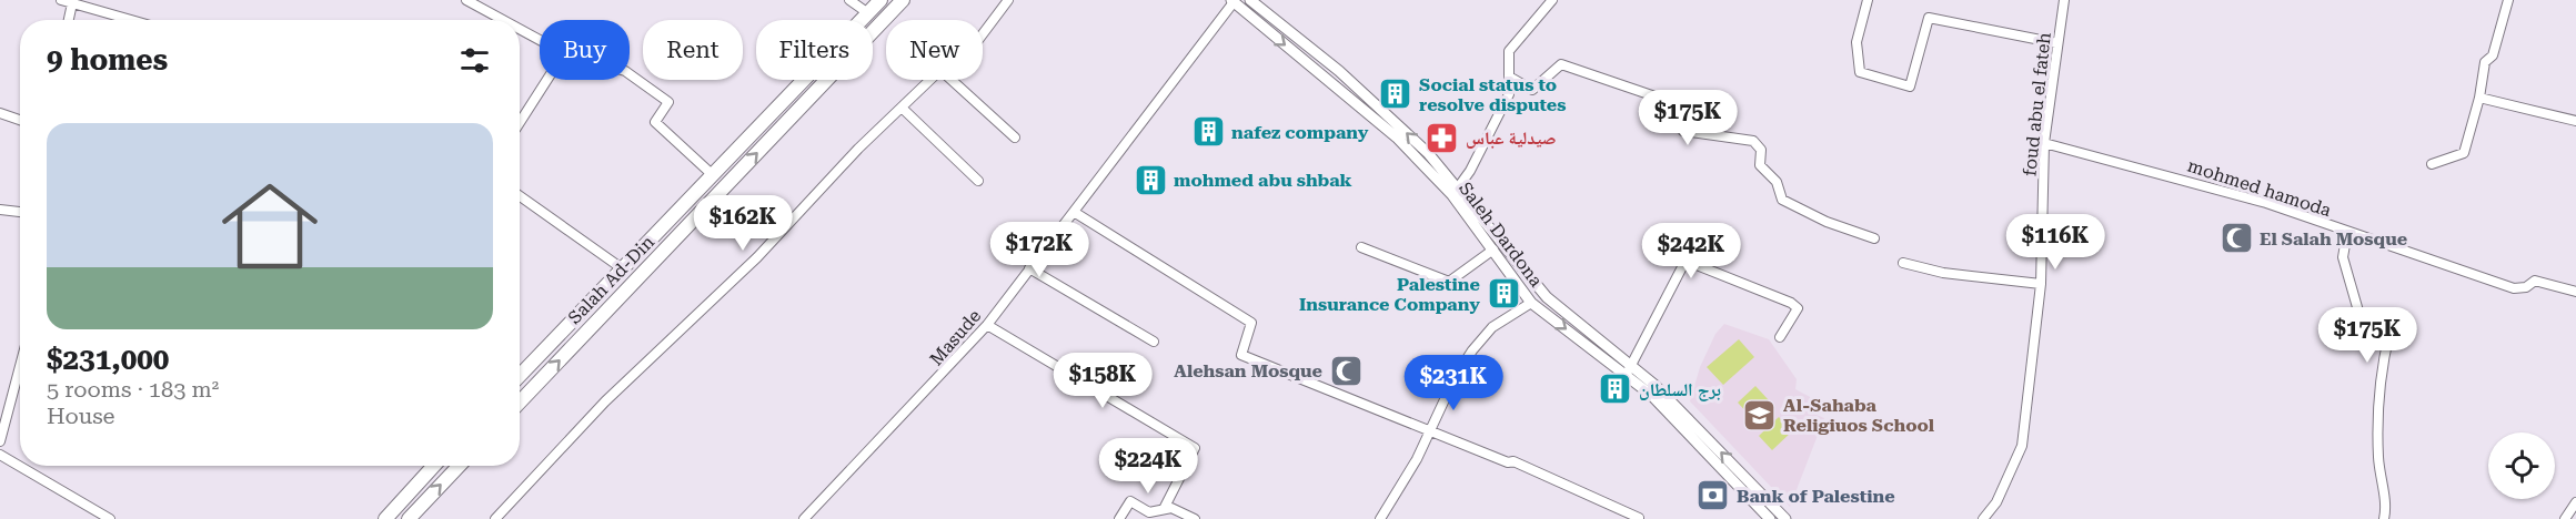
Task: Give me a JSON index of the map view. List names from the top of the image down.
{
  "streets": {
    "highway": ["Salah Ad-Din"],
    "street": [
      "foud abu el fateh",
      "mohmed hamoda",
      "Saleh Dardona",
      "Masude"
    ]
  },
  "crossings": [
    ["foud abu el fateh", "mohmed hamoda"],
    ["Saleh Dardona", "Masude"]
  ],
  "places": {
    "building": [
      "Social status to resolve disputes",
      "nafez company",
      "mohmed abu shbak",
      "Palestine Insurance Company",
      "برج السلطان"
    ],
    "pharmacy": ["صيدلية عباس"],
    "mosque": ["El Salah Mosque", "Alehsan Mosque"],
    "school or university": ["Al-Sahaba Religiuos School"],
    "bank": ["Bank of Palestine"]
  },
  "page": {
    "chip": [
      "Buy",
      "Rent",
      "Filters",
      "New"
    ],
    "heading": "9 homes",
    "price": [
      "$175K",
      "$162K",
      "$116K",
      "$172K",
      "$242K",
      "$175K",
      "$158K",
      "$231K",
      "$224K"
    ],
    "list": [
      {
        "name": "$231,000",
        "note": "5 rooms · 183 m² · House"
      }
    ]
  }
}
